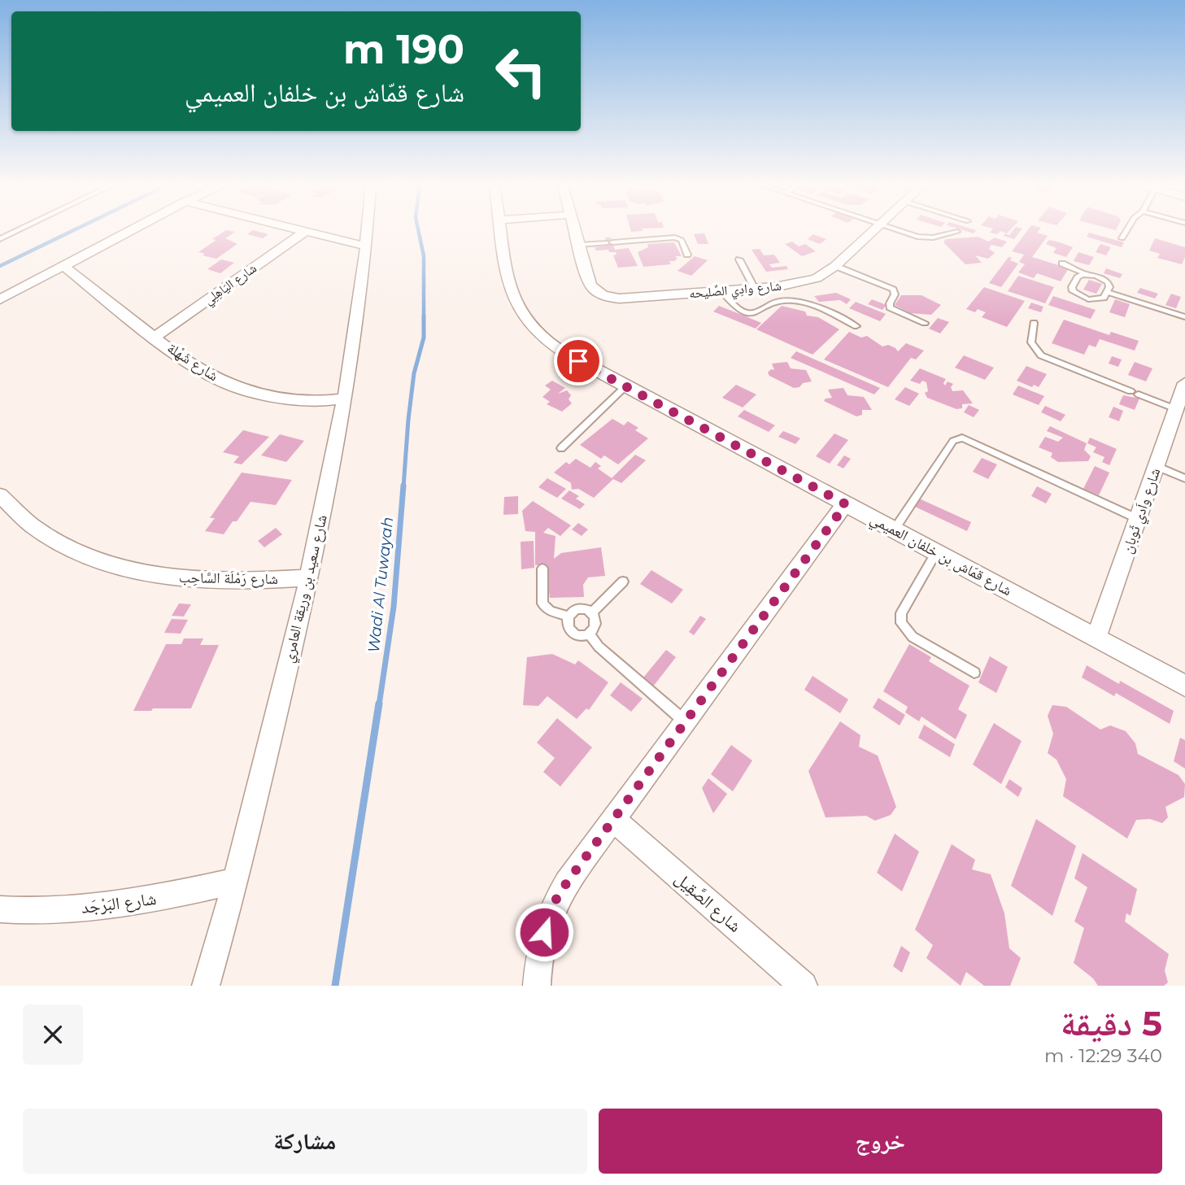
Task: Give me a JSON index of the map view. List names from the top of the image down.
{
  "streets": {
    "street": [
      "شارع اليَاهِلِي",
      "شارع وادِي الصِّليحه",
      "شارع شَهْلة",
      "شارع واَدي ثَوبان",
      "شارع قمّاش بن خلفان العميمي",
      "شارع رَمْلَة السَّاحِب",
      "شارع سعيد بن وريقة العامري",
      "شارع الصَّقِيل",
      "شارع البَرْجَد"
    ]
  },
  "crossings": [
    ["شارع اليَاهِلِي", "شارع شَهْلة"],
    ["شارع شَهْلة", "شارع سعيد بن وريقة العامري"],
    ["شارع واَدي ثَوبان", "شارع قمّاش بن خلفان العميمي"],
    ["شارع رَمْلَة السَّاحِب", "شارع سعيد بن وريقة العامري"],
    ["شارع سعيد بن وريقة العامري", "شارع البَرْجَد"]
  ],
  "water": ["Wadi Al Tuwayah"],
  "page": {
    "turn": ["190 m", "شارع قمّاش بن خلفان العميمي"],
    "heading": ["5 دقيقة", "340 m · 12:29"],
    "buttons": ["خروج", "مشاركة"]
  }
}
